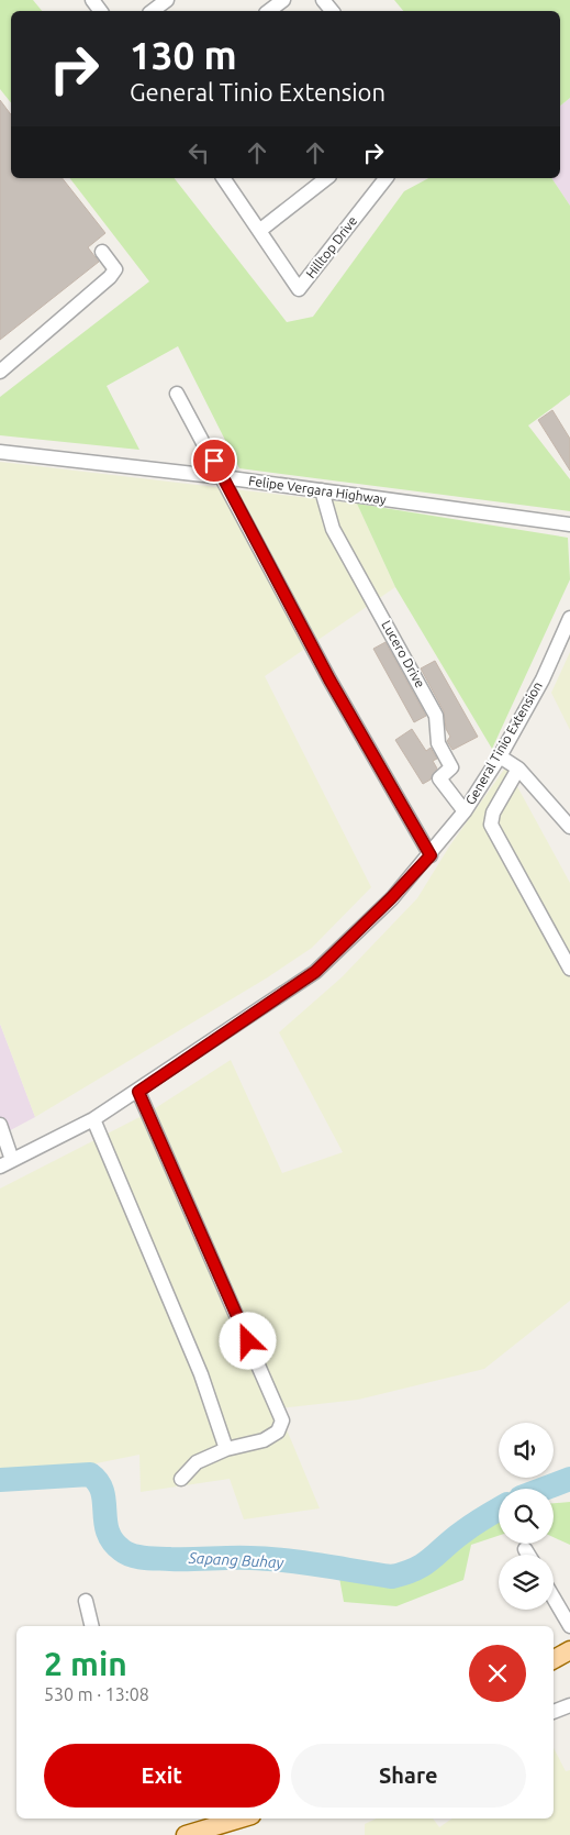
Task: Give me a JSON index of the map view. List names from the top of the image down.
{
  "streets": {
    "street": [
      "Hilltop Drive",
      "Felipe Vergara Highway",
      "Lucero Drive",
      "General Tinio Extension"
    ]
  },
  "crossings": [
    ["Felipe Vergara Highway", "Lucero Drive"],
    ["Lucero Drive", "General Tinio Extension"]
  ],
  "water": ["Sapang Buhay"],
  "page": {
    "turn": ["130 m", "General Tinio Extension"],
    "heading": ["2 min", "530 m · 13:08"],
    "buttons": ["Exit", "Share"]
  }
}
